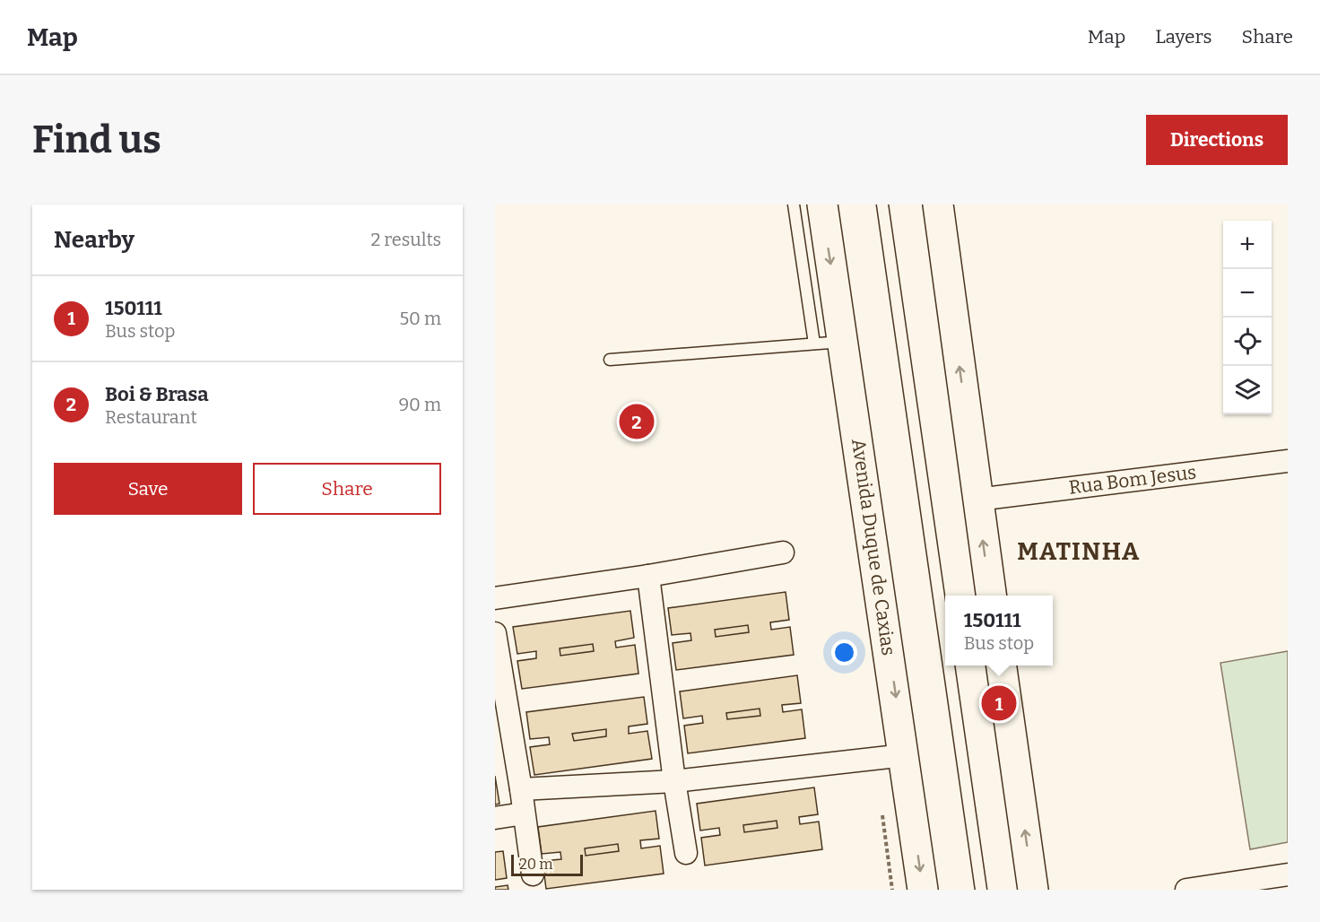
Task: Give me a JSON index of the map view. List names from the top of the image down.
{
  "streets": {
    "highway": ["Avenida Duque de Caxias"],
    "street": ["Rua Bom Jesus"]
  },
  "districts": ["MATINHA"],
  "scale_bar": "20 m",
  "page": {
    "header": "Map",
    "nav": ["Map", "Layers", "Share"],
    "buttons": [
      "Directions",
      ["Save", "Share"]
    ],
    "title": "Find us",
    "heading": ["Nearby", "2 results"],
    "map_buttons": ["+", "−"],
    "list": [
      {
        "mark": "1",
        "name": "150111",
        "note": "Bus stop",
        "value": "50 m"
      },
      {
        "mark": "2",
        "name": "Boi & Brasa",
        "note": "Restaurant",
        "value": "90 m"
      }
    ],
    "pins": ["2", "1"],
    "popup": ["150111", "Bus stop"],
    "scale": "20 m"
  }
}
